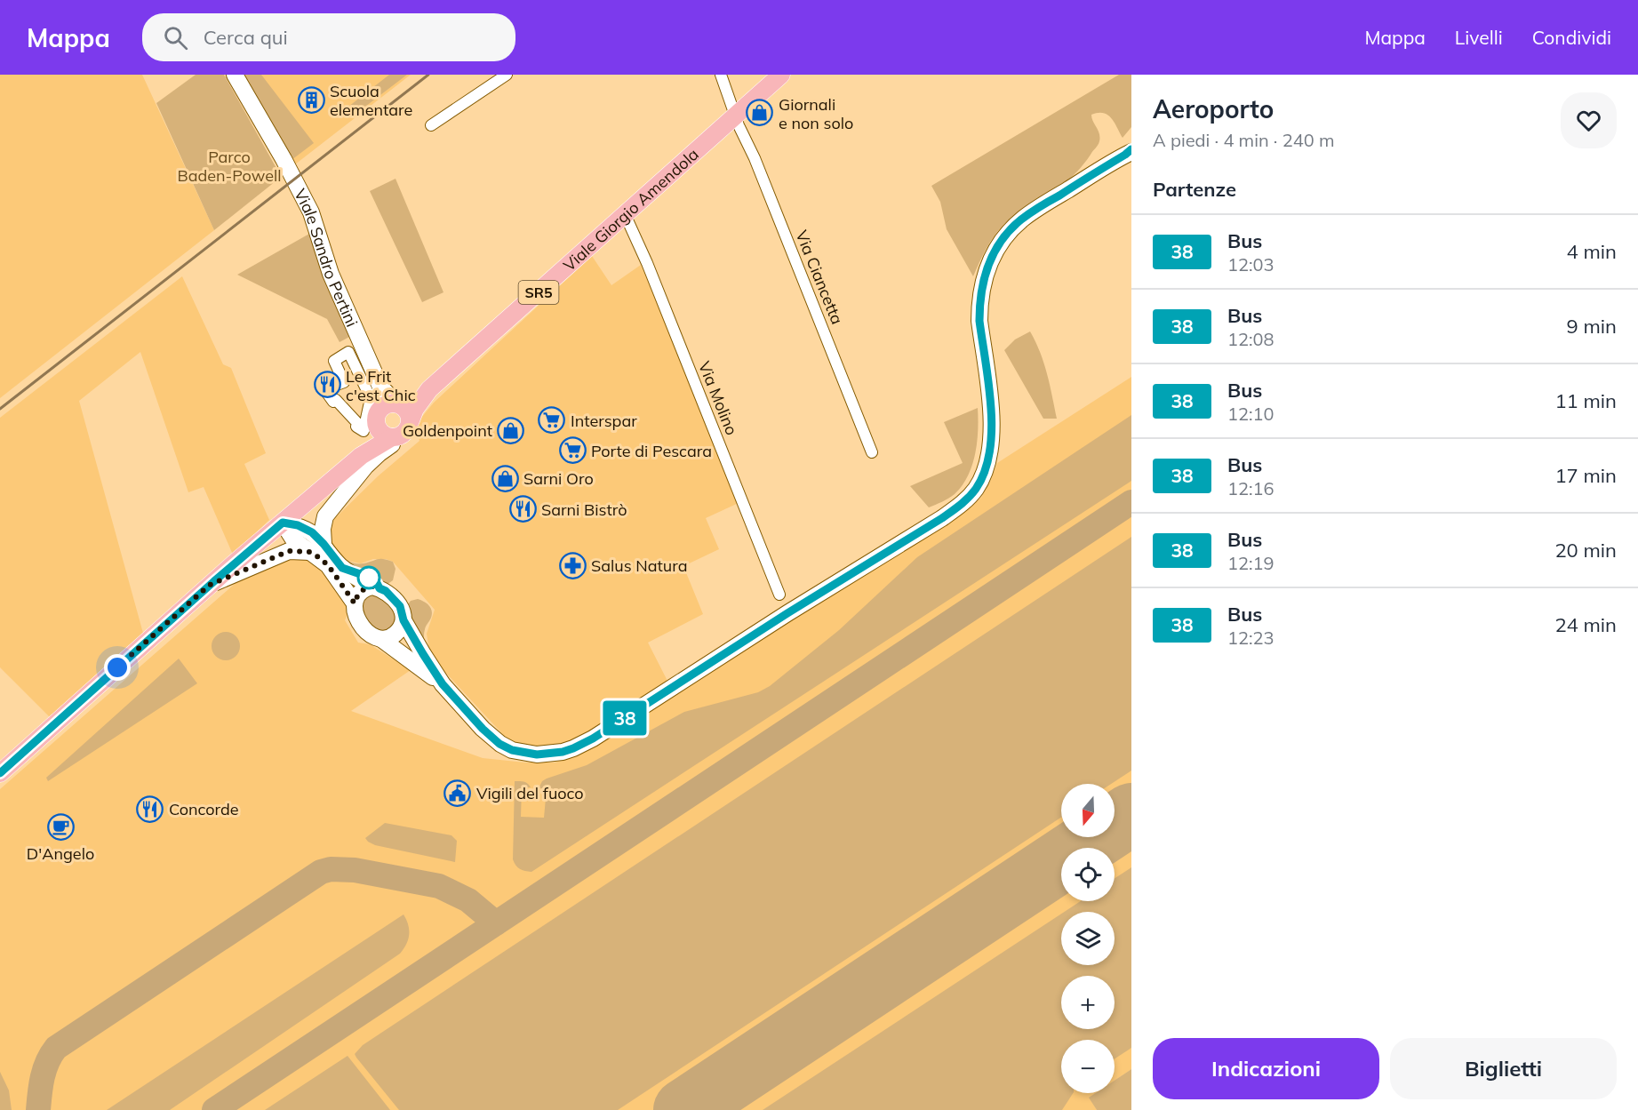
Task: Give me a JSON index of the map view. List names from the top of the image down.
{
  "streets": {
    "main road": ["Viale Giorgio Amendola", "SR5"],
    "street": ["Viale Sandro Pertini", "Via Ciancetta", "Via Molino"]
  },
  "crossings": [
    ["Viale Giorgio Amendola", "Viale Sandro Pertini"],
    ["Viale Giorgio Amendola", "Via Ciancetta"],
    ["Viale Giorgio Amendola", "SR5"],
    ["Viale Giorgio Amendola", "Via Molino"],
    ["Viale Sandro Pertini", "SR5"],
    ["Via Ciancetta", "SR5"]
  ],
  "parks": ["Parco Baden-Powell"],
  "places": {
    "building": ["Scuola elementare"],
    "shop": ["Giornali e non solo", "Goldenpoint", "Sarni Oro"],
    "restaurant": ["Le Frit c'est Chic", "Sarni Bistrò", "Concorde"],
    "supermarket": ["Interspar", "Porte di Pescara"],
    "pharmacy": ["Salus Natura"],
    "public building": ["Vigili del fuoco"],
    "cafe": ["D'Angelo"]
  },
  "lines": ["bus line 38"],
  "north": "bottom",
  "page": {
    "header": "Mappa",
    "search": "Cerca qui",
    "nav": ["Mappa", "Livelli", "Condividi"],
    "on_map": "38",
    "heading": [
      ["Aeroporto", "A piedi · 4 min · 240 m"],
      "Partenze"
    ],
    "list": [
      {
        "mark": "38",
        "name": "Bus",
        "note": "12:03",
        "value": "4 min"
      },
      {
        "mark": "38",
        "name": "Bus",
        "note": "12:08",
        "value": "9 min"
      },
      {
        "mark": "38",
        "name": "Bus",
        "note": "12:10",
        "value": "11 min"
      },
      {
        "mark": "38",
        "name": "Bus",
        "note": "12:16",
        "value": "17 min"
      },
      {
        "mark": "38",
        "name": "Bus",
        "note": "12:19",
        "value": "20 min"
      },
      {
        "mark": "38",
        "name": "Bus",
        "note": "12:23",
        "value": "24 min"
      }
    ],
    "map_buttons": ["+", "−"],
    "buttons": ["Indicazioni", "Biglietti"]
  }
}
